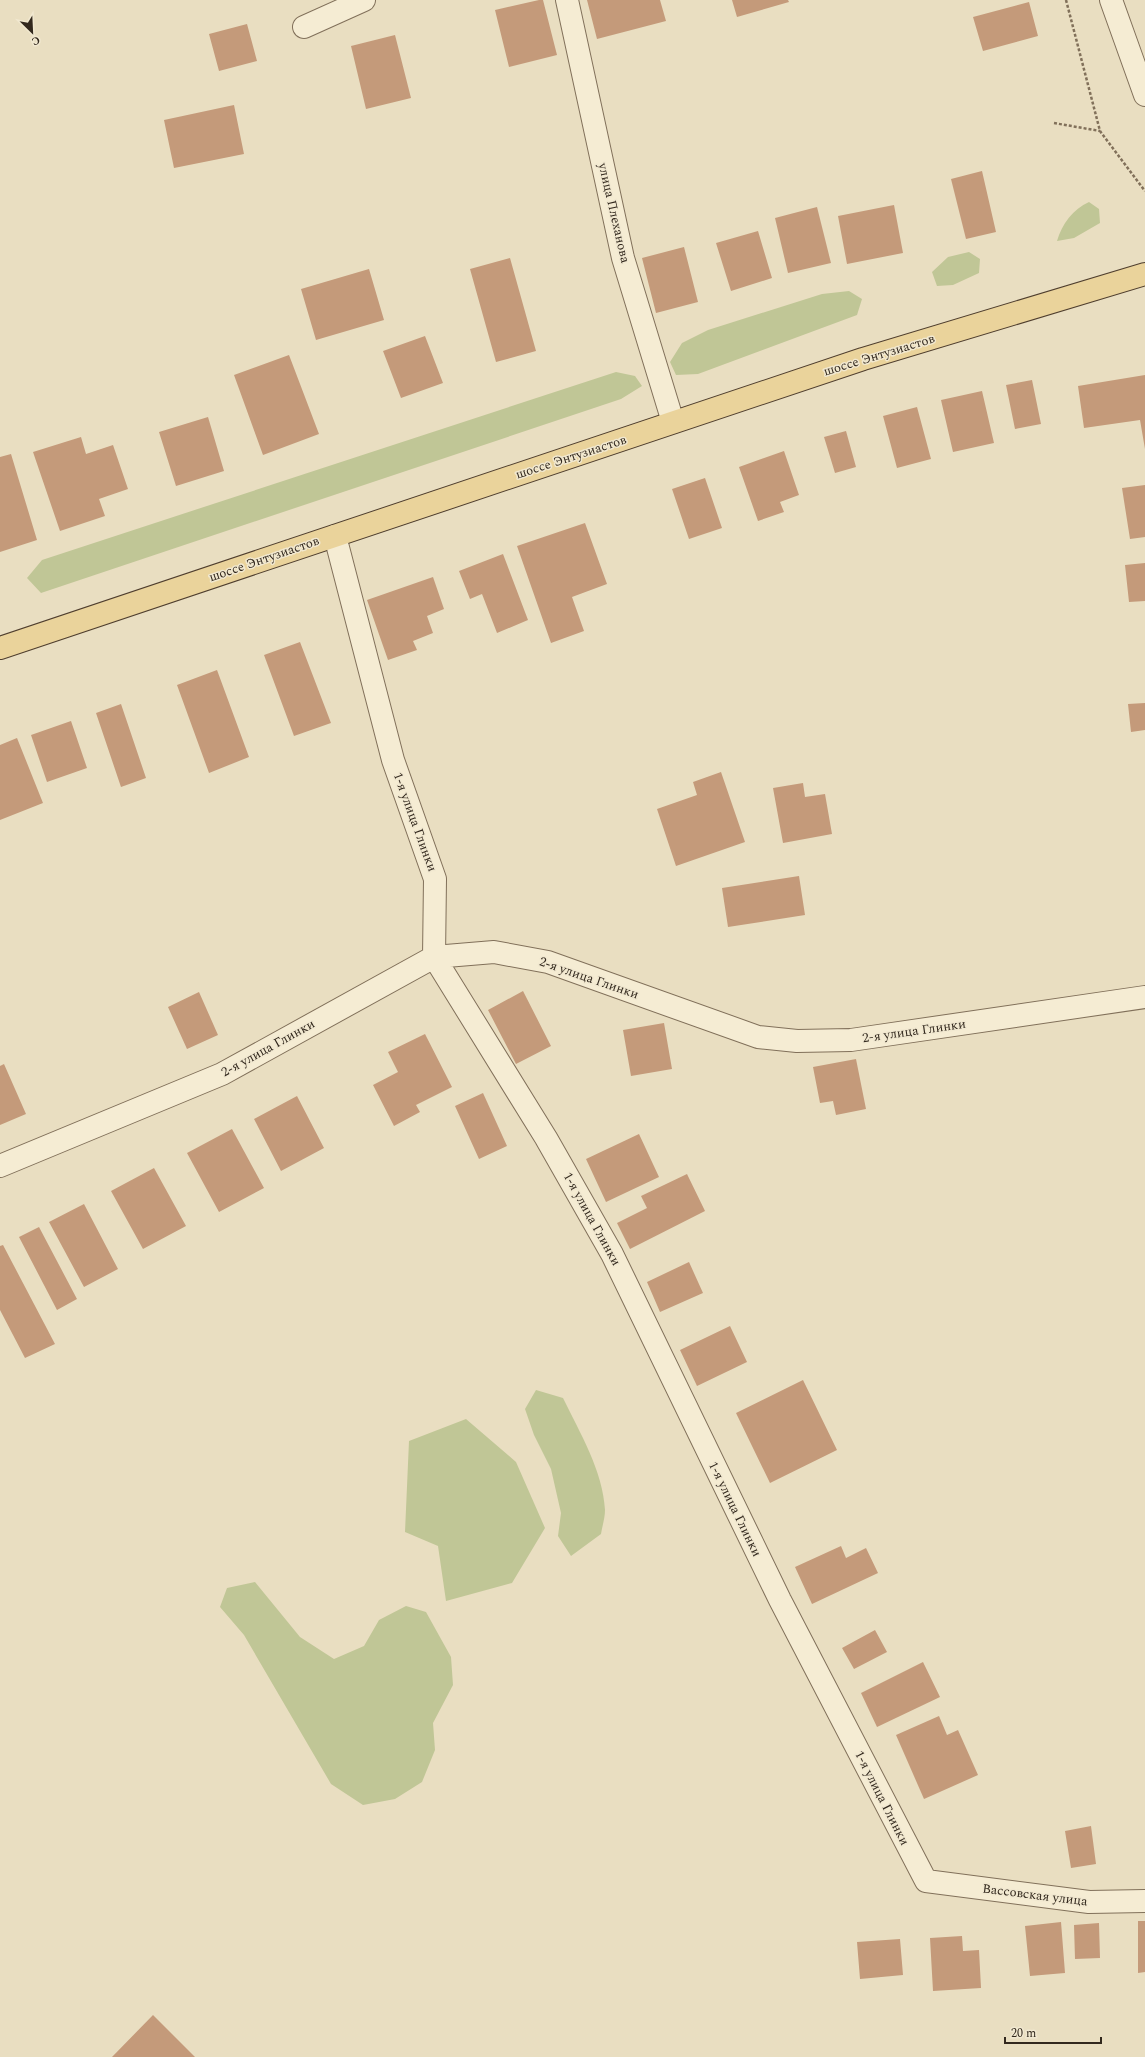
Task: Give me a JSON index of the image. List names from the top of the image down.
{
  "streets": {
    "main road": ["шоссе Энтузиастов"],
    "street": [
      "улица Плеханова",
      "1-я улица Глинки",
      "2-я улица Глинки",
      "Вассовская улица"
    ]
  },
  "crossings": [
    ["улица Плеханова", "шоссе Энтузиастов"],
    ["шоссе Энтузиастов", "1-я улица Глинки"],
    ["1-я улица Глинки", "2-я улица Глинки"],
    ["1-я улица Глинки", "Вассовская улица"]
  ],
  "scale_bar": "20 m",
  "north": "bottom right"
}
